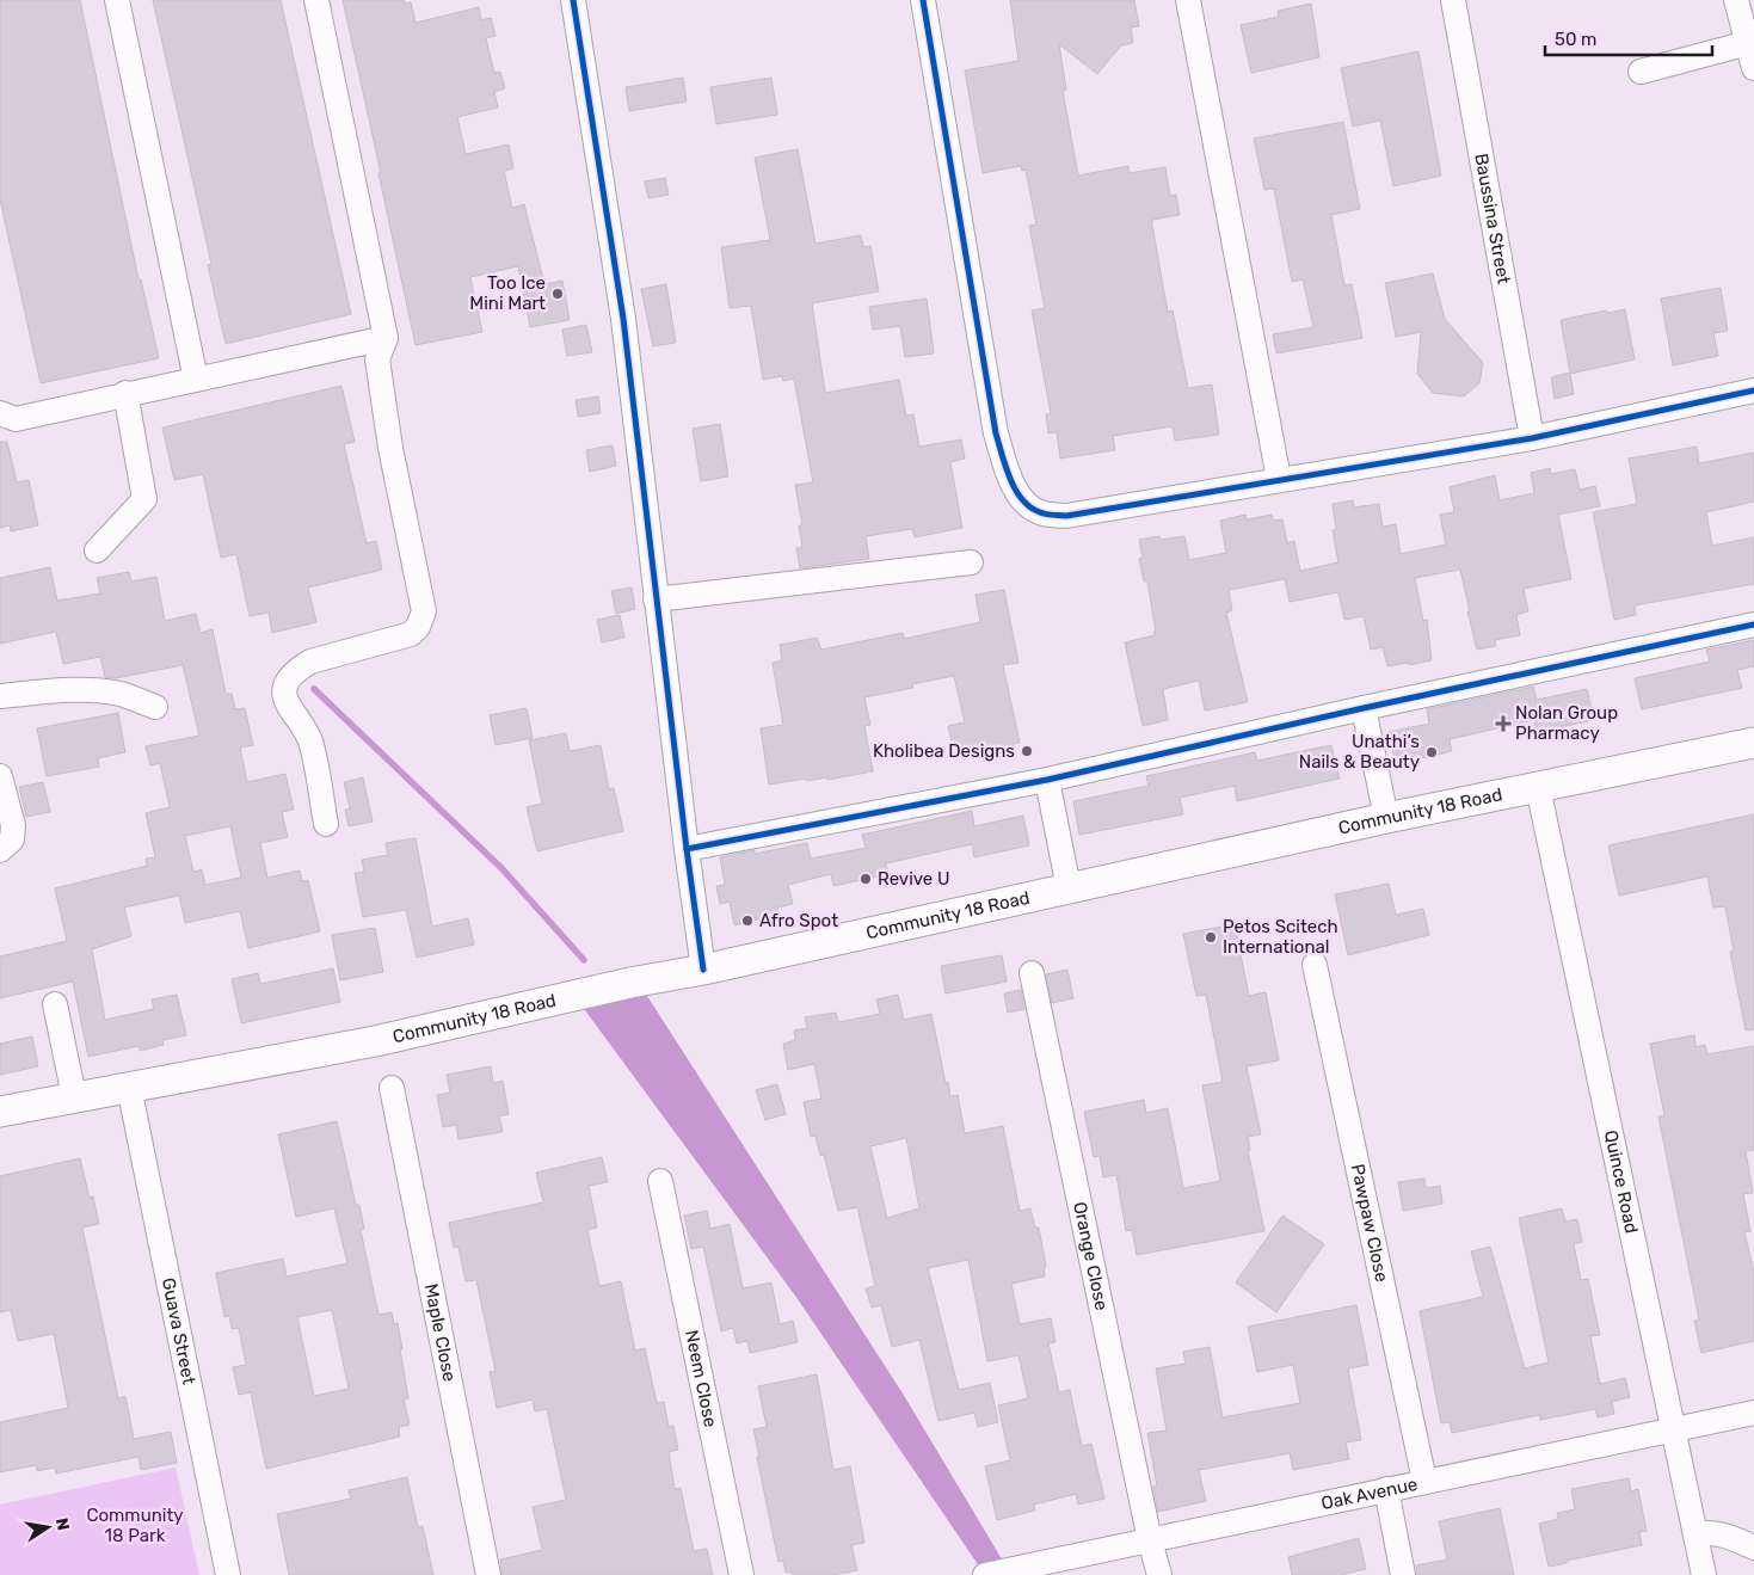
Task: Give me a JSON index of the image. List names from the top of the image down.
{
  "streets": {
    "main road": ["Community 18 Road"],
    "street": [
      "Baussina Street",
      "Quince Road",
      "Pawpaw Close",
      "Orange Close",
      "Guava Street",
      "Maple Close",
      "Neem Close",
      "Oak Avenue"
    ]
  },
  "crossings": [
    ["Community 18 Road", "Quince Road"],
    ["Community 18 Road", "Guava Street"],
    ["Quince Road", "Oak Avenue"],
    ["Pawpaw Close", "Oak Avenue"],
    ["Orange Close", "Oak Avenue"]
  ],
  "parks": ["Community 18 Park"],
  "places": {
    "other": [
      "Too Ice Mini Mart",
      "Kholibea Designs",
      "Unathi’s Nails & Beauty",
      "Revive U",
      "Afro Spot",
      "Petos Scitech International"
    ],
    "health": ["Nolan Group Pharmacy"]
  },
  "scale_bar": "50 m",
  "north": "right"
}
